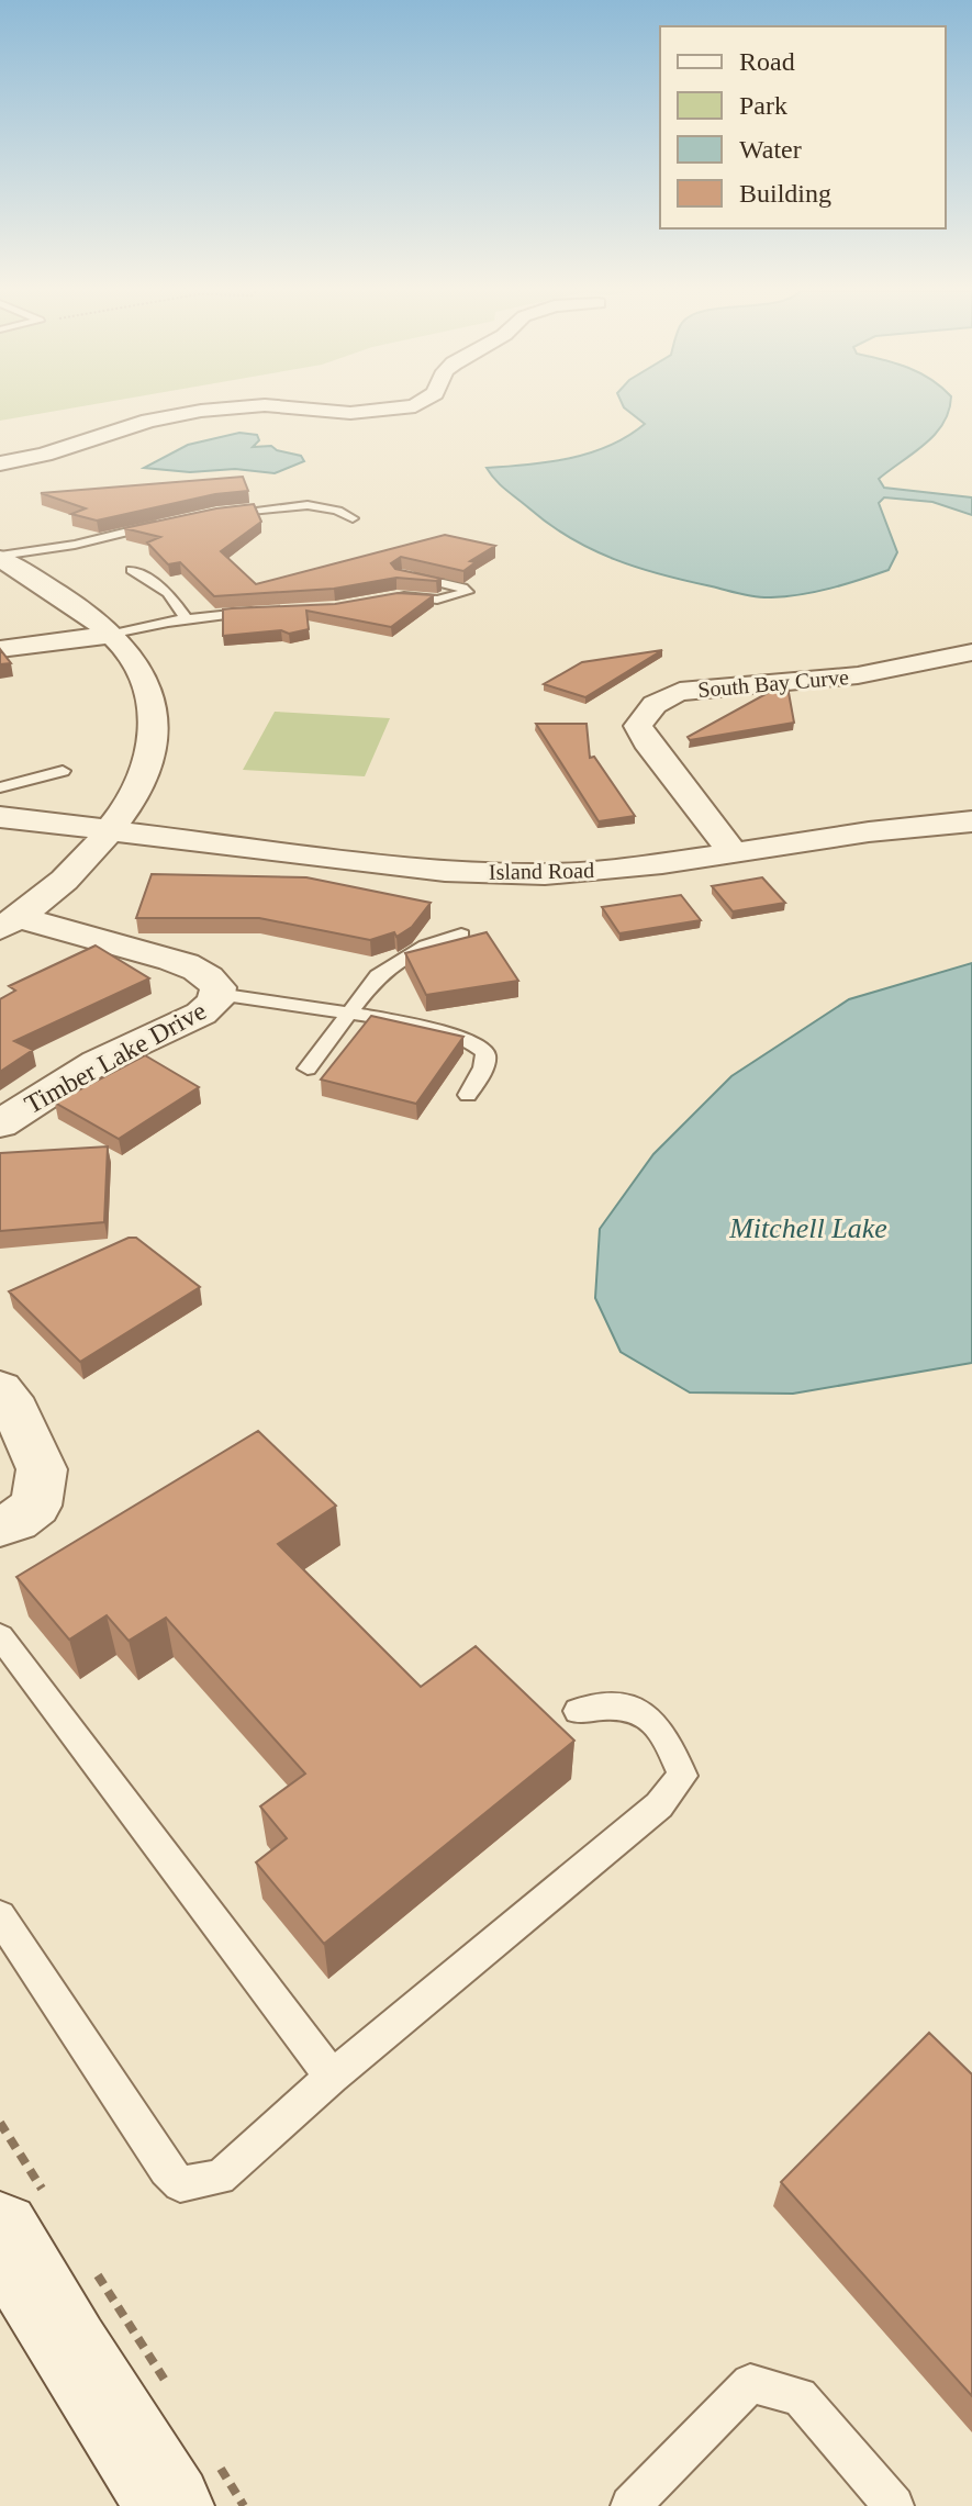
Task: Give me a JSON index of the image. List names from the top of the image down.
{
  "streets": {
    "street": ["South Bay Curve", "Island Road", "Timber Lake Drive"]
  },
  "crossings": [
    ["South Bay Curve", "Island Road"],
    ["Island Road", "Timber Lake Drive"]
  ],
  "water": ["Mitchell Lake"],
  "legend": [
    "Road",
    "Park",
    "Water",
    "Building"
  ]
}
